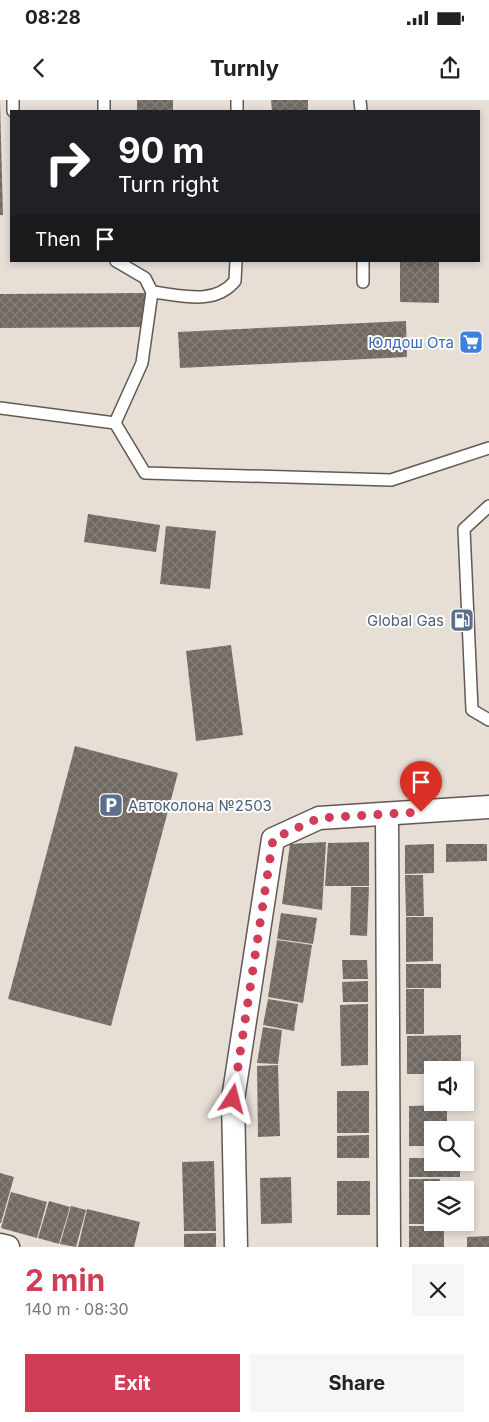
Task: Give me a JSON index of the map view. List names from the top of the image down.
{
  "places": {
    "supermarket": ["Юлдош Ота"],
    "fuel station": ["Global Gas"],
    "parking": ["Автоколона №2503"]
  },
  "page": {
    "status": "08:28",
    "header": "Turnly",
    "turn": ["90 m", "Turn right"],
    "then": "Then",
    "heading": ["2 min", "140 m · 08:30"],
    "buttons": ["Exit", "Share"]
  }
}
